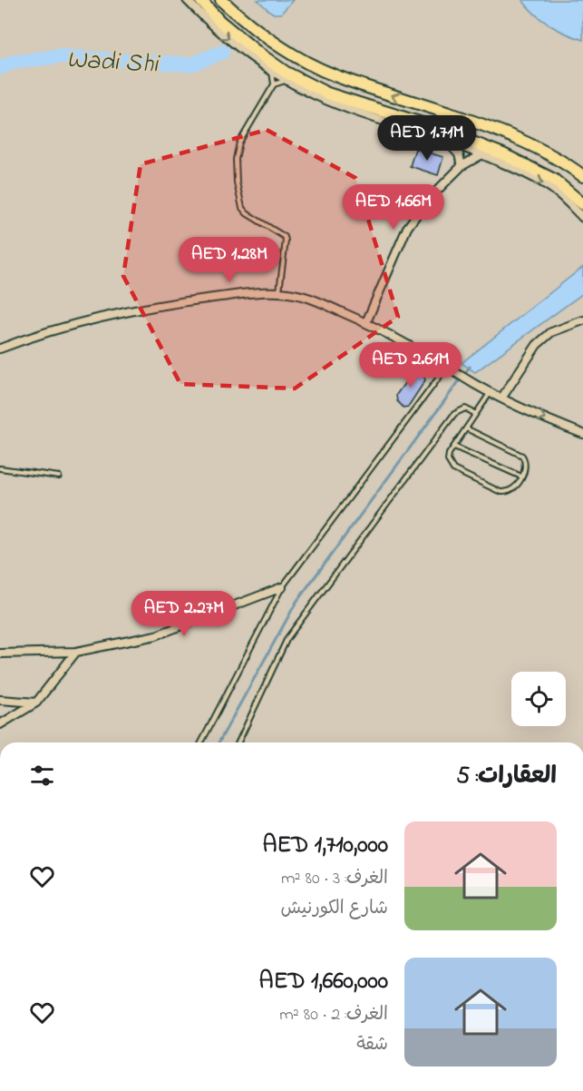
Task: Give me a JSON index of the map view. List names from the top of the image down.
{
  "water": ["Wadi Shi"],
  "page": {
    "price": [
      "AED 1.71M",
      "AED 1.66M",
      "AED 1.28M",
      "AED 2.61M",
      "AED 2.27M"
    ],
    "heading": "العقارات: 5",
    "list": [
      {
        "name": "AED 1,710,000",
        "note": "الغرف: 3 · 80 m² · شارع الكورنيش"
      },
      {
        "name": "AED 1,660,000",
        "note": "الغرف: 2 · 80 m² · شقة"
      }
    ]
  }
}
